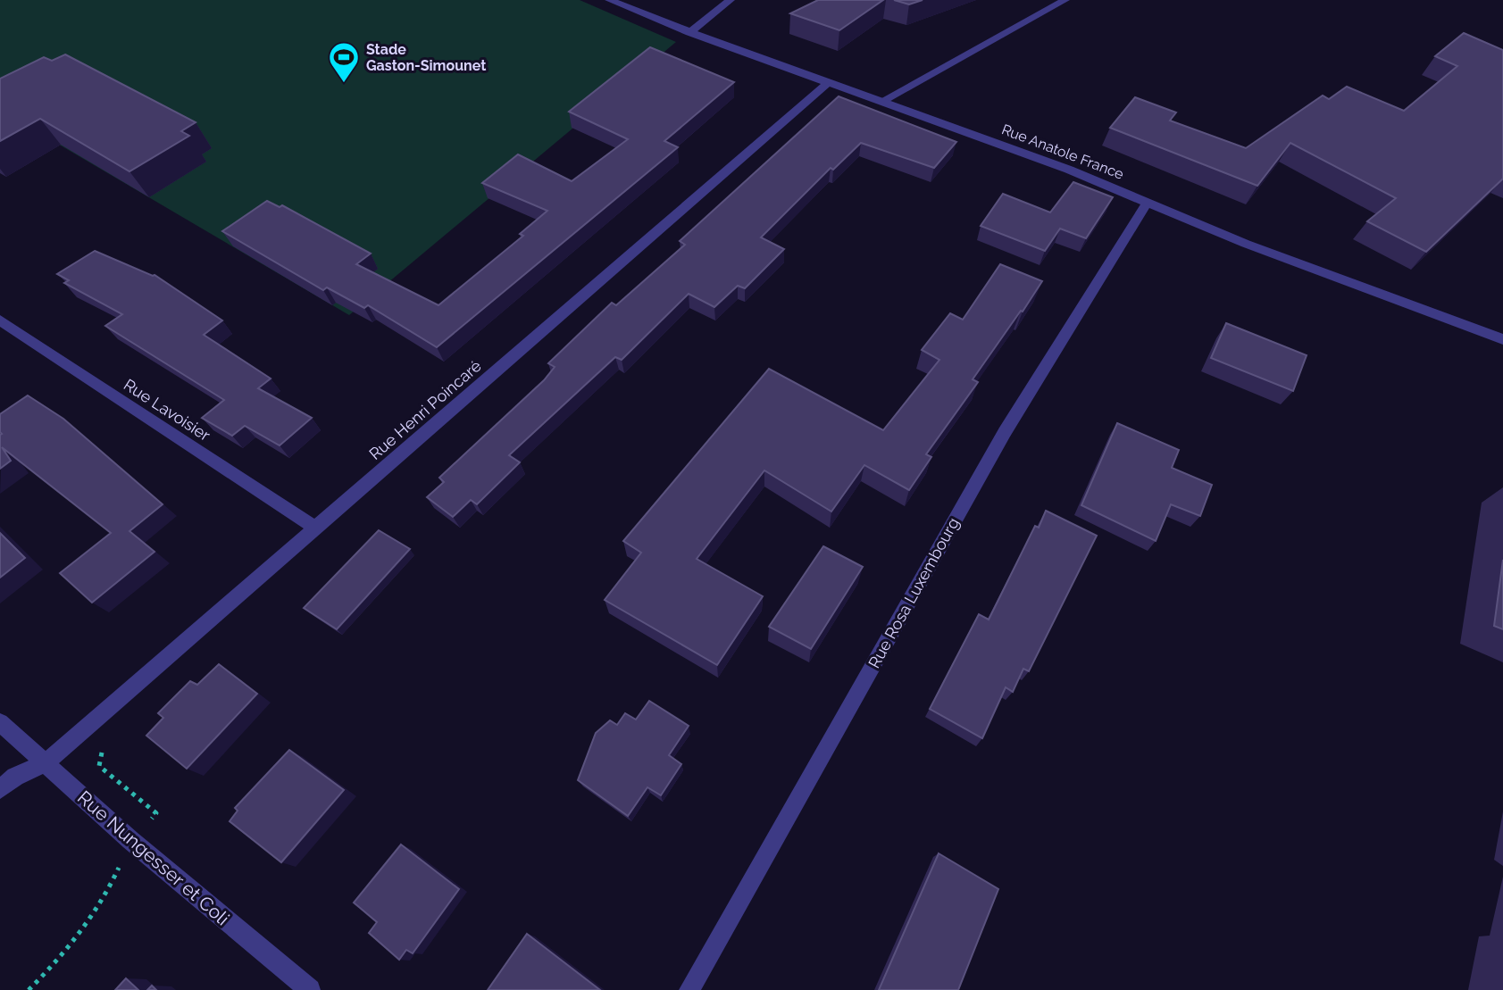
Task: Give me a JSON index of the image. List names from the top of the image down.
{
  "streets": {
    "street": [
      "Rue Anatole France",
      "Rue Lavoisier",
      "Rue Henri Poincaré",
      "Rue Rosa Luxembourg",
      "Rue Nungesser et Coli"
    ]
  },
  "crossings": [
    ["Rue Anatole France", "Rue Henri Poincaré"],
    ["Rue Anatole France", "Rue Rosa Luxembourg"],
    ["Rue Lavoisier", "Rue Henri Poincaré"],
    ["Rue Henri Poincaré", "Rue Nungesser et Coli"]
  ],
  "places": {
    "sports": ["Stade Gaston-Simounet"]
  }
}
